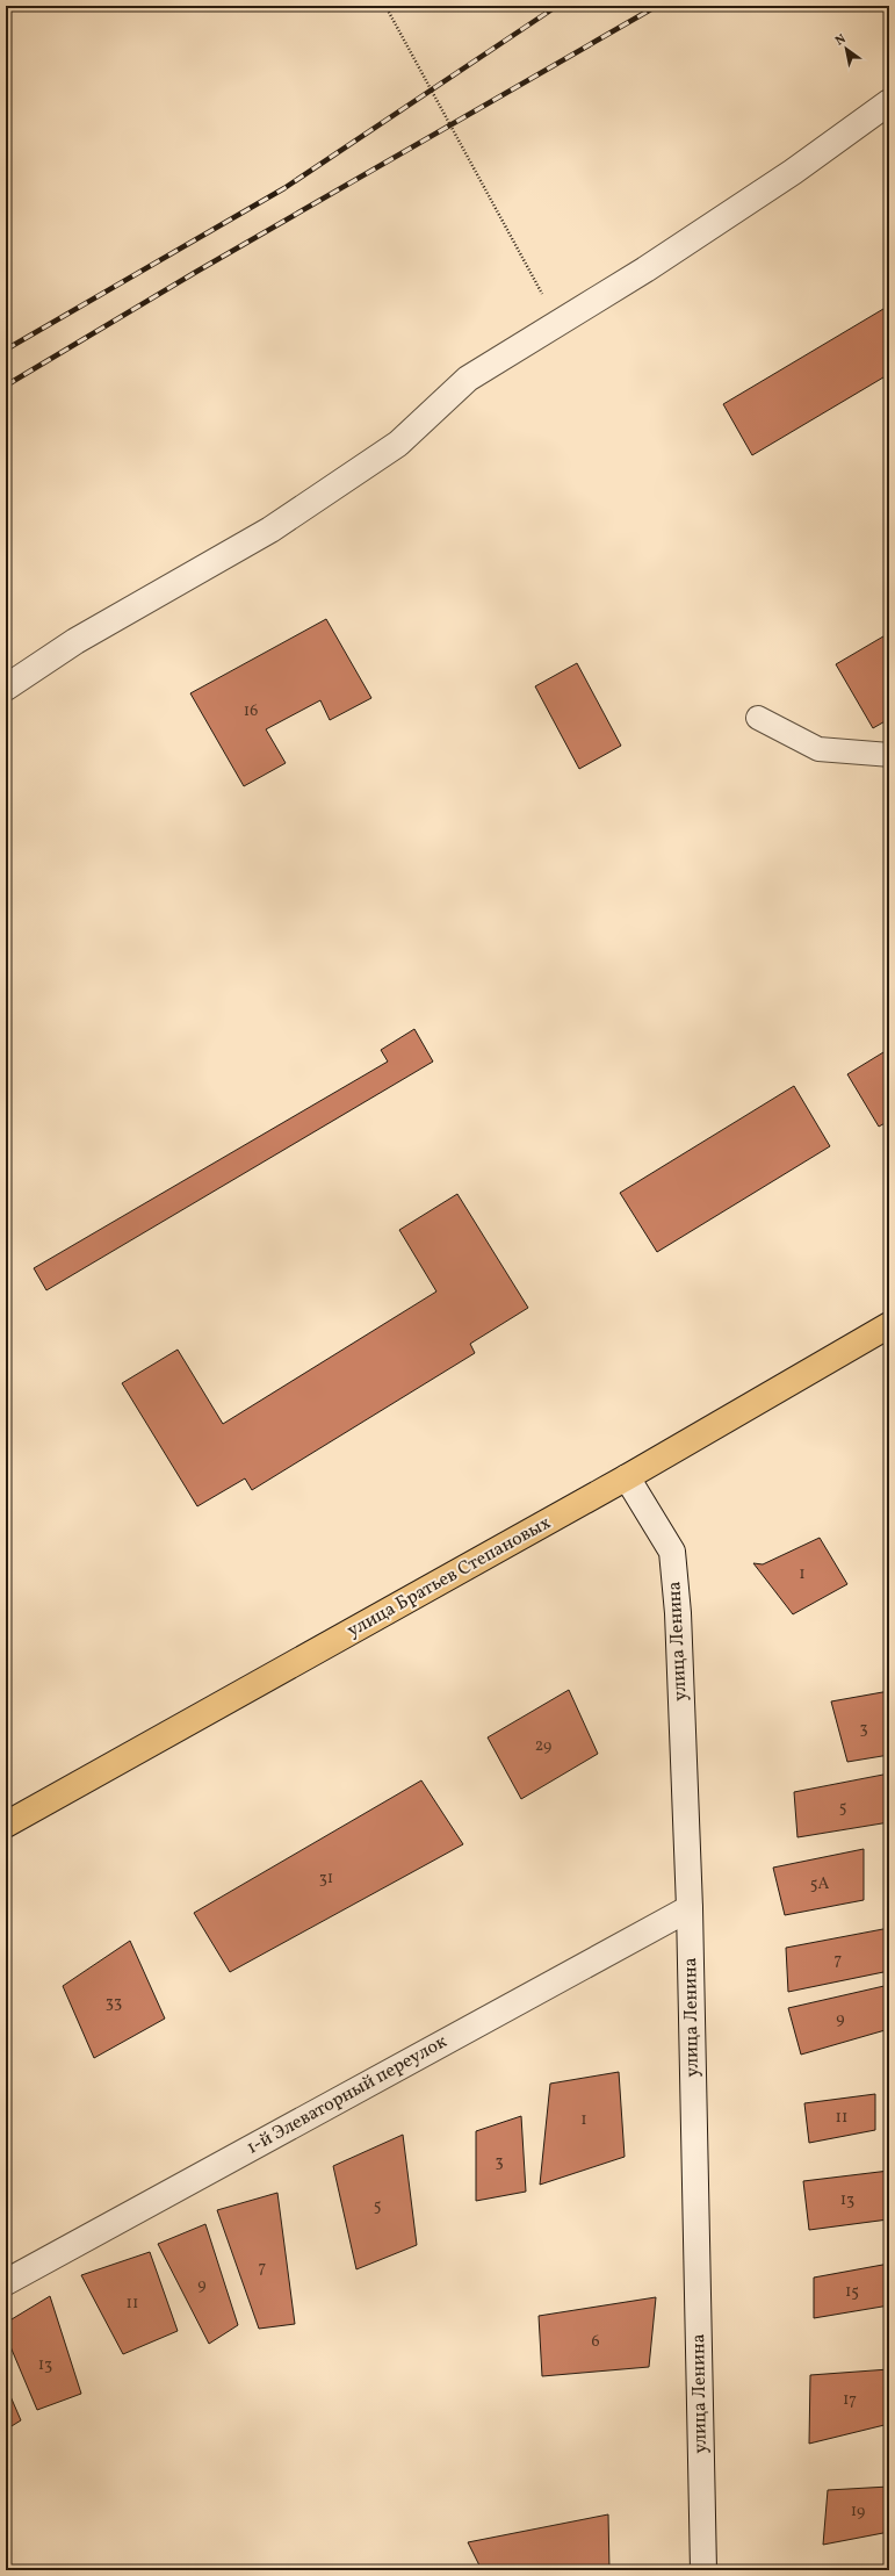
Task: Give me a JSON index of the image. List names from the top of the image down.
{
  "streets": {
    "main road": ["улица Братьев Степановых"],
    "street": ["улица Ленина", "1-й Элеваторный переулок"]
  },
  "crossings": [
    ["улица Братьев Степановых", "улица Ленина"],
    ["улица Ленина", "1-й Элеваторный переулок"]
  ],
  "house_numbers": [
    "16",
    "1",
    "3",
    "29",
    "5",
    "31",
    "5А",
    "7",
    "33",
    "9",
    "11",
    "1",
    "3",
    "13",
    "5",
    "7",
    "9",
    "15",
    "11",
    "6",
    "13",
    "17",
    "19"
  ],
  "north": "top left"
}
